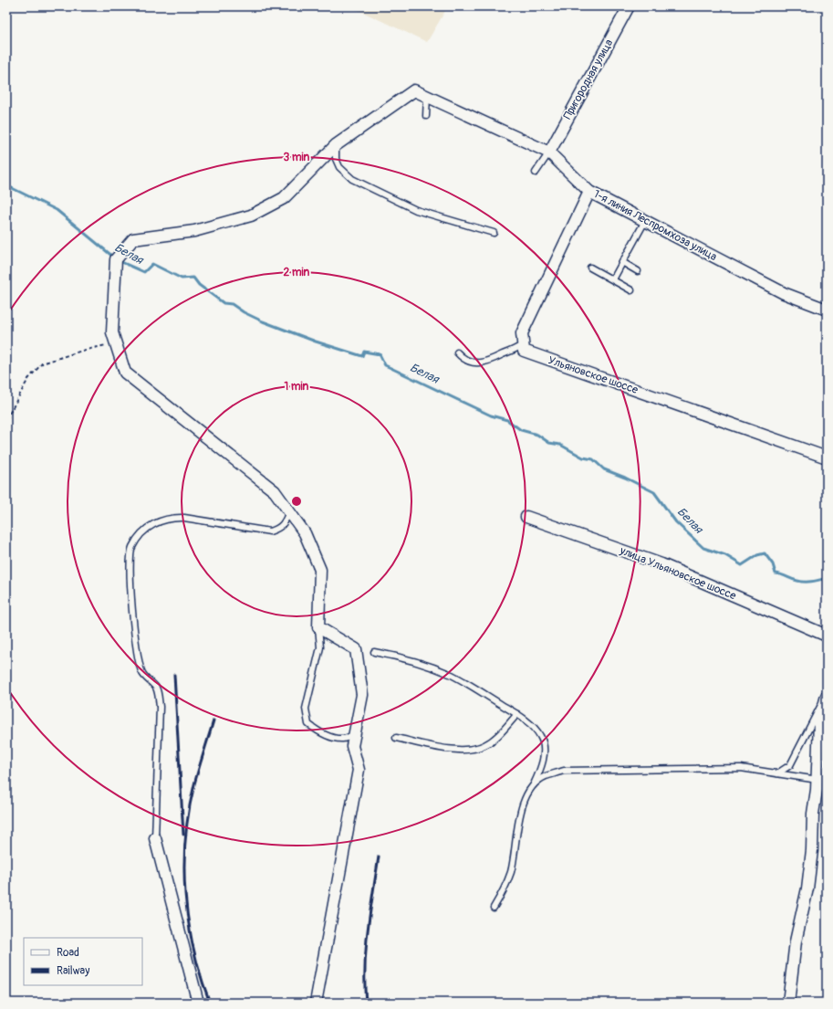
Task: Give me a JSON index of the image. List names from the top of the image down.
{
  "streets": {
    "street": [
      "Пригородная улица",
      "1-я линия Леспромхоза улица",
      "Ульяновское шоссе",
      "улица Ульяновское шоссе"
    ]
  },
  "crossings": [
    ["Пригородная улица", "1-я линия Леспромхоза улица"]
  ],
  "water": ["Белая"],
  "legend": ["Road", "Railway"],
  "rings": ["3 min", "2 min", "1 min"]
}
